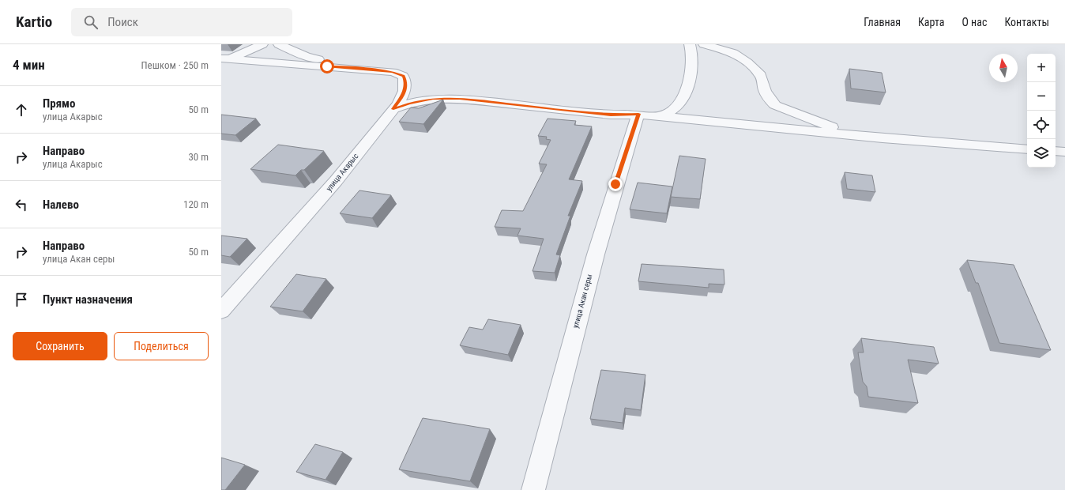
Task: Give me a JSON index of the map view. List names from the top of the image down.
{
  "streets": {
    "street": ["улица Акарыс", "улица Акан серы"]
  },
  "north": "top",
  "page": {
    "header": "Kartio",
    "search": "Поиск",
    "nav": [
      "Главная",
      "Карта",
      "О нас",
      "Контакты"
    ],
    "heading": ["4 мин", "Пешком · 250 m"],
    "map_buttons": ["+", "−"],
    "list": [
      ["Прямо", "улица Акарыс", "50 m"],
      ["Направо", "улица Акарыс", "30 m"],
      ["Налево", "120 m"],
      ["Направо", "улица Акан серы", "50 m"],
      "Пункт назначения"
    ],
    "buttons": ["Сохранить", "Поделиться"]
  }
}
